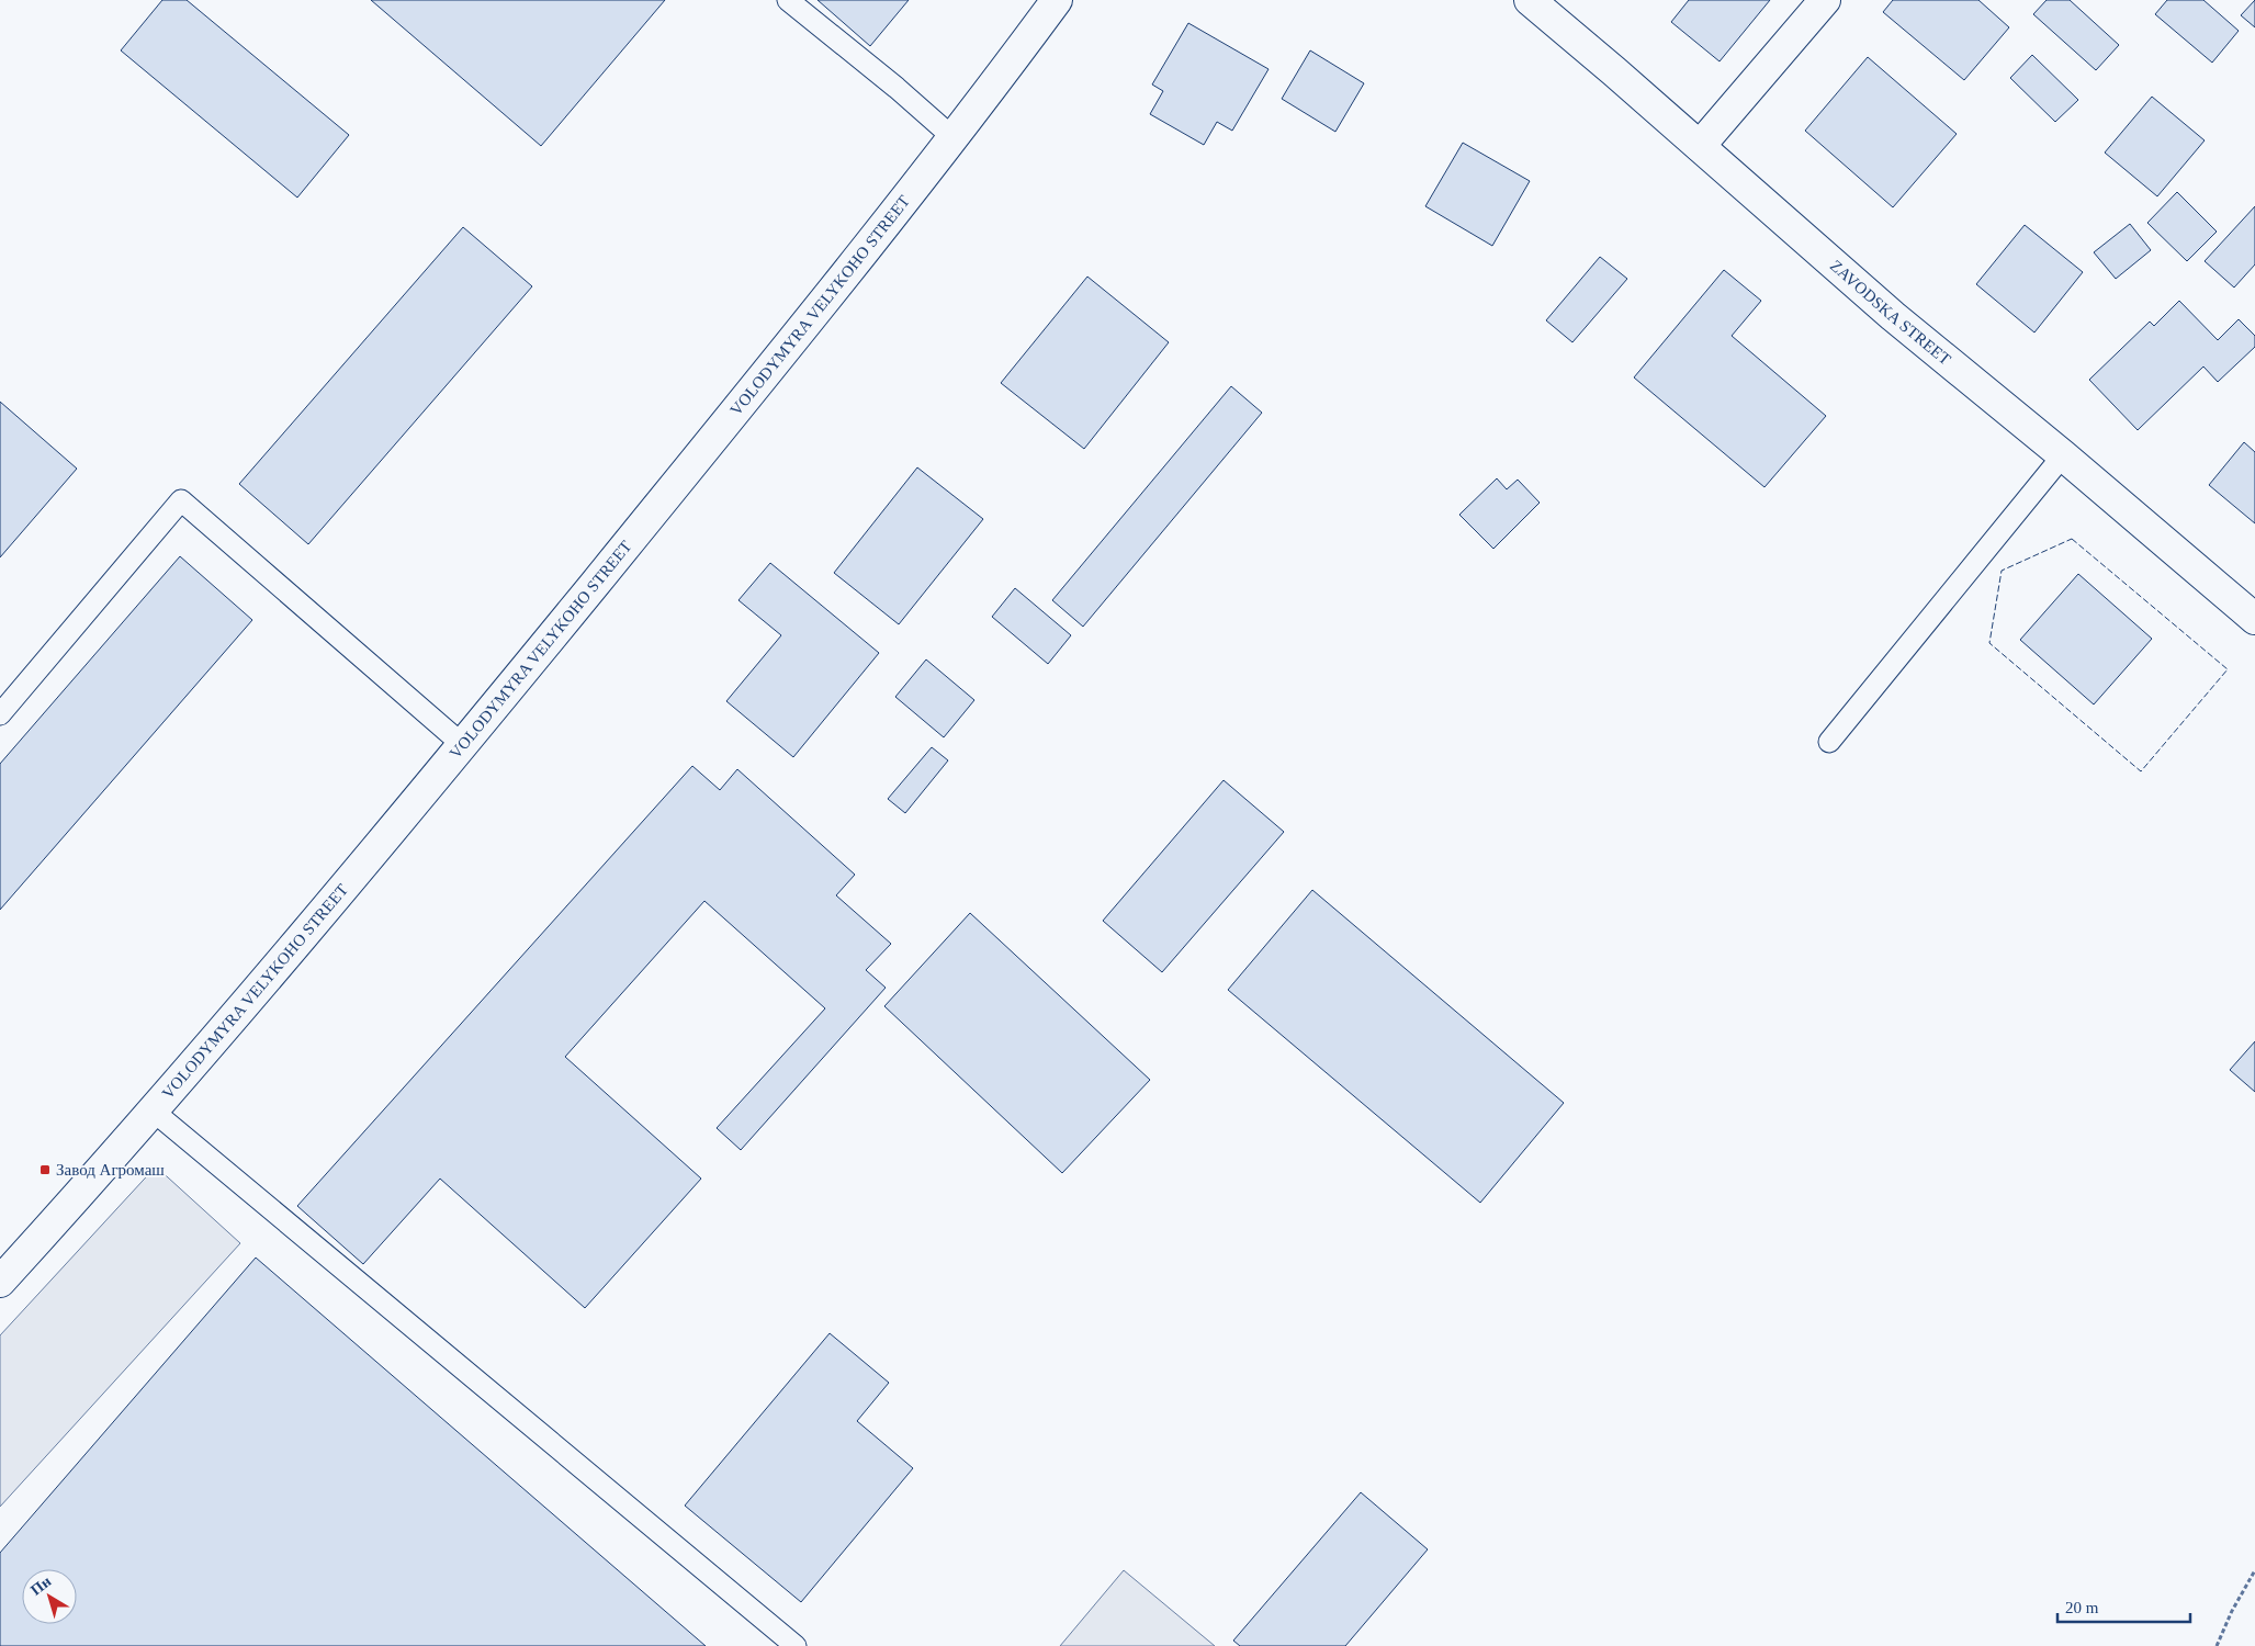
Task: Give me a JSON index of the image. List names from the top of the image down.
{
  "streets": {
    "main road": ["VOLODYMYRA VELYKOHO STREET", "ZAVODSKA STREET"]
  },
  "places": {
    "transit": ["Завод Агромаш"]
  },
  "scale_bar": "20 m",
  "north": "top left"
}
